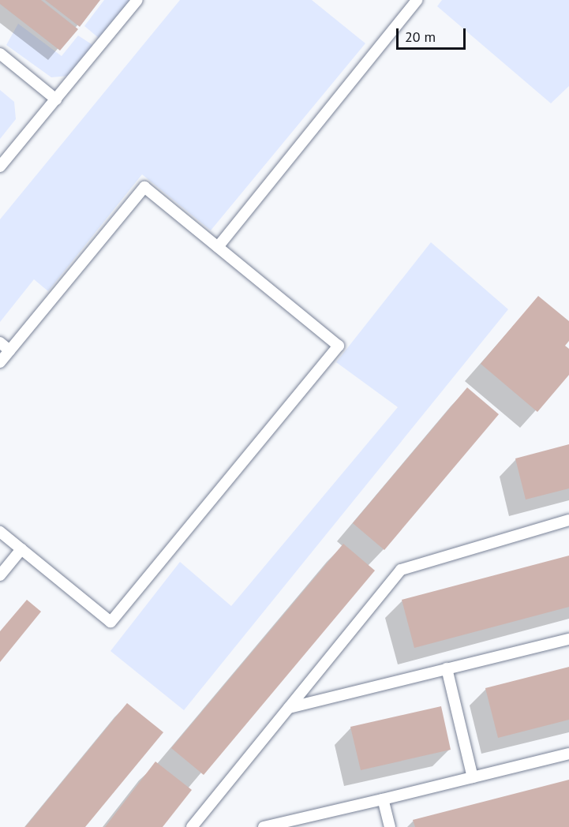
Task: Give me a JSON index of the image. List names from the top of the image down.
{
  "scale_bar": "20 m"
}
